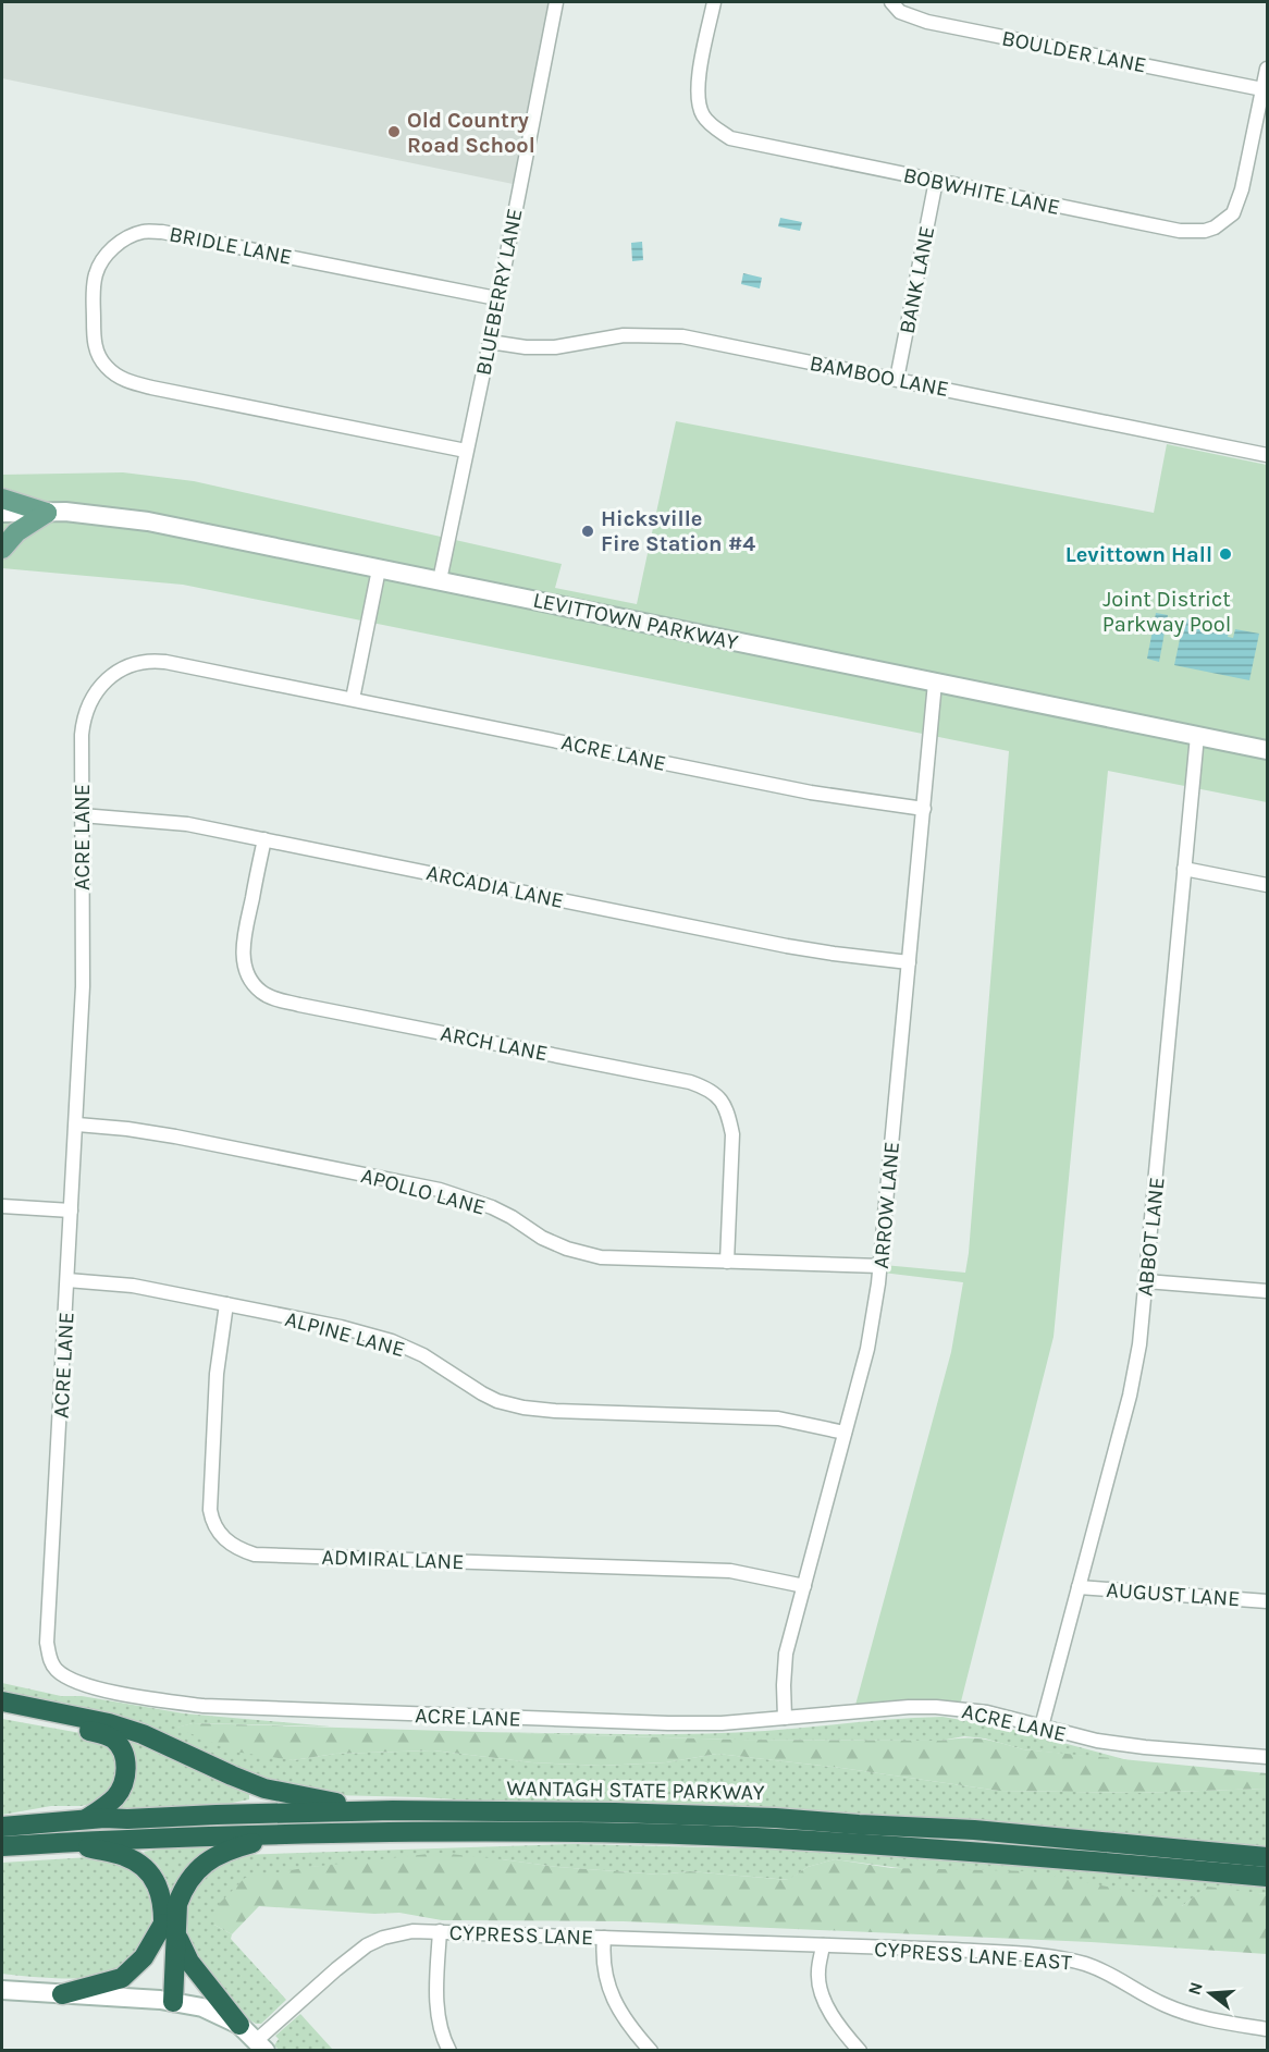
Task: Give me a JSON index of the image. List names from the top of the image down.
{
  "streets": {
    "highway": ["WANTAGH STATE PARKWAY"],
    "street": [
      "BOULDER LANE",
      "BOBWHITE LANE",
      "BRIDLE LANE",
      "BANK LANE",
      "BLUEBERRY LANE",
      "BAMBOO LANE",
      "LEVITTOWN PARKWAY",
      "ACRE LANE",
      "ARCADIA LANE",
      "ARCH LANE",
      "APOLLO LANE",
      "ARROW LANE",
      "ABBOT LANE",
      "ALPINE LANE",
      "ADMIRAL LANE",
      "AUGUST LANE",
      "CYPRESS LANE",
      "CYPRESS LANE EAST"
    ]
  },
  "crossings": [
    ["BOULDER LANE", "BOBWHITE LANE"],
    ["BOBWHITE LANE", "BANK LANE"],
    ["BRIDLE LANE", "BLUEBERRY LANE"],
    ["BANK LANE", "BAMBOO LANE"],
    ["BLUEBERRY LANE", "BAMBOO LANE"],
    ["BLUEBERRY LANE", "LEVITTOWN PARKWAY"],
    ["LEVITTOWN PARKWAY", "ARROW LANE"],
    ["LEVITTOWN PARKWAY", "ABBOT LANE"],
    ["ACRE LANE", "ARCADIA LANE"],
    ["ACRE LANE", "APOLLO LANE"],
    ["ACRE LANE", "ARROW LANE"],
    ["ACRE LANE", "ABBOT LANE"],
    ["ACRE LANE", "ALPINE LANE"],
    ["ARCADIA LANE", "ARCH LANE"],
    ["ARCADIA LANE", "ARROW LANE"],
    ["ARCH LANE", "APOLLO LANE"],
    ["APOLLO LANE", "ARROW LANE"],
    ["ARROW LANE", "ALPINE LANE"],
    ["ARROW LANE", "ADMIRAL LANE"],
    ["ABBOT LANE", "AUGUST LANE"],
    ["ALPINE LANE", "ADMIRAL LANE"],
    ["CYPRESS LANE", "CYPRESS LANE EAST"]
  ],
  "parks": ["Joint District Parkway Pool"],
  "places": ["Old Country Road School", "Hicksville Fire Station #4", "Levittown Hall"],
  "north": "left"
}
